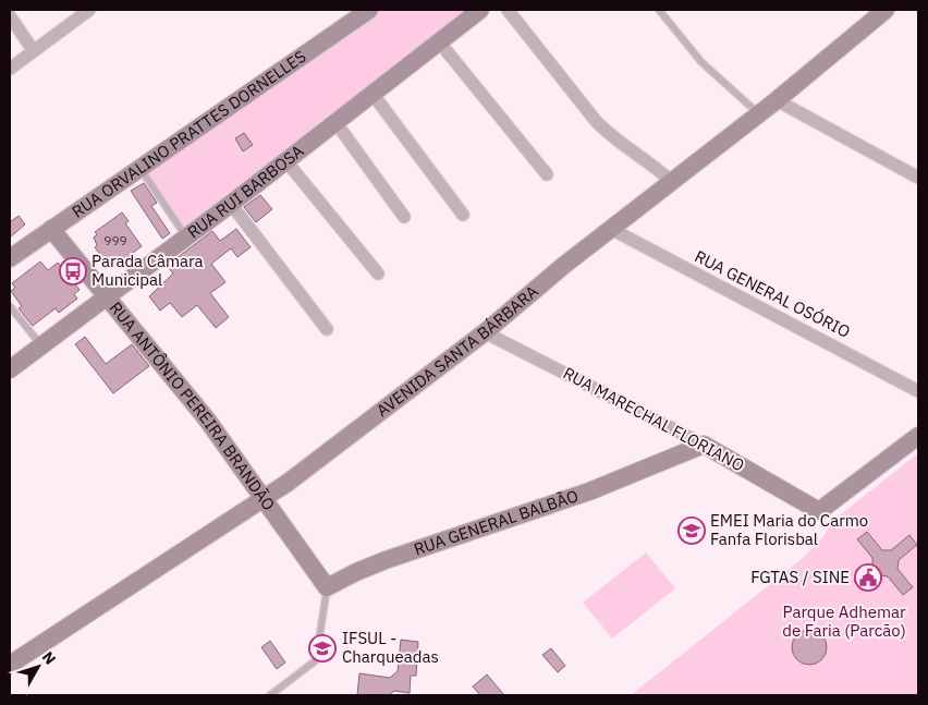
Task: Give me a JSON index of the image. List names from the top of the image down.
{
  "streets": {
    "street": [
      "RUA ORVALINO PRATTES DORNELLES",
      "RUA RUI BARBOSA",
      "RUA GENERAL OSÓRIO",
      "AVENIDA SANTA BÁRBARA",
      "RUA ANTÔNIO PEREIRA BRANDÃO",
      "RUA MARECHAL FLORIANO",
      "RUA GENERAL BALBÃO"
    ]
  },
  "crossings": [
    ["RUA ORVALINO PRATTES DORNELLES", "RUA ANTÔNIO PEREIRA BRANDÃO"],
    ["RUA RUI BARBOSA", "RUA ANTÔNIO PEREIRA BRANDÃO"],
    ["RUA GENERAL OSÓRIO", "AVENIDA SANTA BÁRBARA"],
    ["AVENIDA SANTA BÁRBARA", "RUA ANTÔNIO PEREIRA BRANDÃO"],
    ["AVENIDA SANTA BÁRBARA", "RUA MARECHAL FLORIANO"],
    ["RUA ANTÔNIO PEREIRA BRANDÃO", "RUA GENERAL BALBÃO"],
    ["RUA MARECHAL FLORIANO", "RUA GENERAL BALBÃO"]
  ],
  "parks": ["Parque Adhemar de Faria (Parcão)"],
  "places": {
    "bus stop": ["Parada Câmara Municipal"],
    "school or university": ["EMEI Maria do Carmo Fanfa Florisbal", "IFSUL - Charqueadas"],
    "public building": ["FGTAS / SINE"]
  },
  "house_numbers": ["999"],
  "north": "top right"
}
